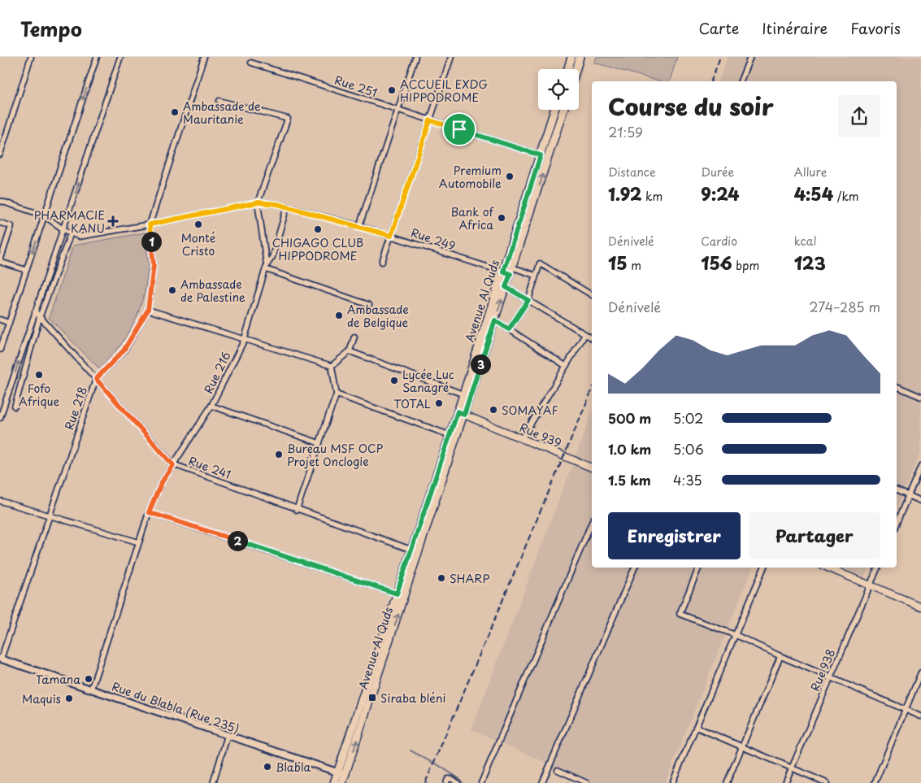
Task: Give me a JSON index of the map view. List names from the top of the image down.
{
  "streets": {
    "main road": ["Avenue Al Quds", "Rue 939"],
    "street": [
      "Rue 251",
      "Rue 249",
      "Rue 216",
      "Rue 218",
      "Rue 241",
      "Rue 938",
      "Rue du Blabla (Rue 235)"
    ]
  },
  "crossings": [
    ["Rue 251", "Avenue Al Quds"],
    ["Rue 249", "Avenue Al Quds"],
    ["Rue 249", "Rue 216"],
    ["Rue 249", "Rue 218"],
    ["Avenue Al Quds", "Rue 939"],
    ["Avenue Al Quds", "Rue 241"],
    ["Avenue Al Quds", "Rue du Blabla (Rue 235)"],
    ["Rue 216", "Rue 241"],
    ["Rue 216", "Rue du Blabla (Rue 235)"],
    ["Rue 218", "Rue 241"],
    ["Rue 218", "Rue du Blabla (Rue 235)"]
  ],
  "places": {
    "other": [
      "ACCUEIL EXDG HIPPODROME",
      "Ambassade de Mauritanie",
      "Premium Automobile",
      "Bank of Africa",
      "Monté Cristo",
      "CHIGAGO CLUB HIPPODROME",
      "Ambassade de Palestine",
      "Ambassade de Belgique",
      "Fofo Afrique",
      "Lycée Luc Sanagré",
      "TOTAL",
      "SOMAYAF",
      "Bureau MSF OCP Projet Onclogie",
      "SHARP",
      "Tamana",
      "Maquis",
      "Blabla"
    ],
    "health": ["PHARMACIE KANU"],
    "transit": ["Siraba bléni"]
  },
  "page": {
    "header": "Tempo",
    "nav": ["Carte", "Itinéraire", "Favoris"],
    "heading": ["Course du soir", "21:59"],
    "stats": [
      ["Distance", "1.92 km"],
      ["Durée", "9:24"],
      ["Allure", "4:54 /km"],
      ["Dénivelé", "15 m"],
      ["Cardio", "156 bpm"],
      ["kcal", "123"]
    ],
    "pins": ["1", "3", "2"],
    "chart": ["Dénivelé", "274–285 m"],
    "list": [
      {
        "name": "500 m",
        "note": "5:02"
      },
      {
        "name": "1.0 km",
        "note": "5:06"
      },
      {
        "name": "1.5 km",
        "note": "4:35"
      }
    ],
    "buttons": ["Enregistrer", "Partager"]
  }
}
